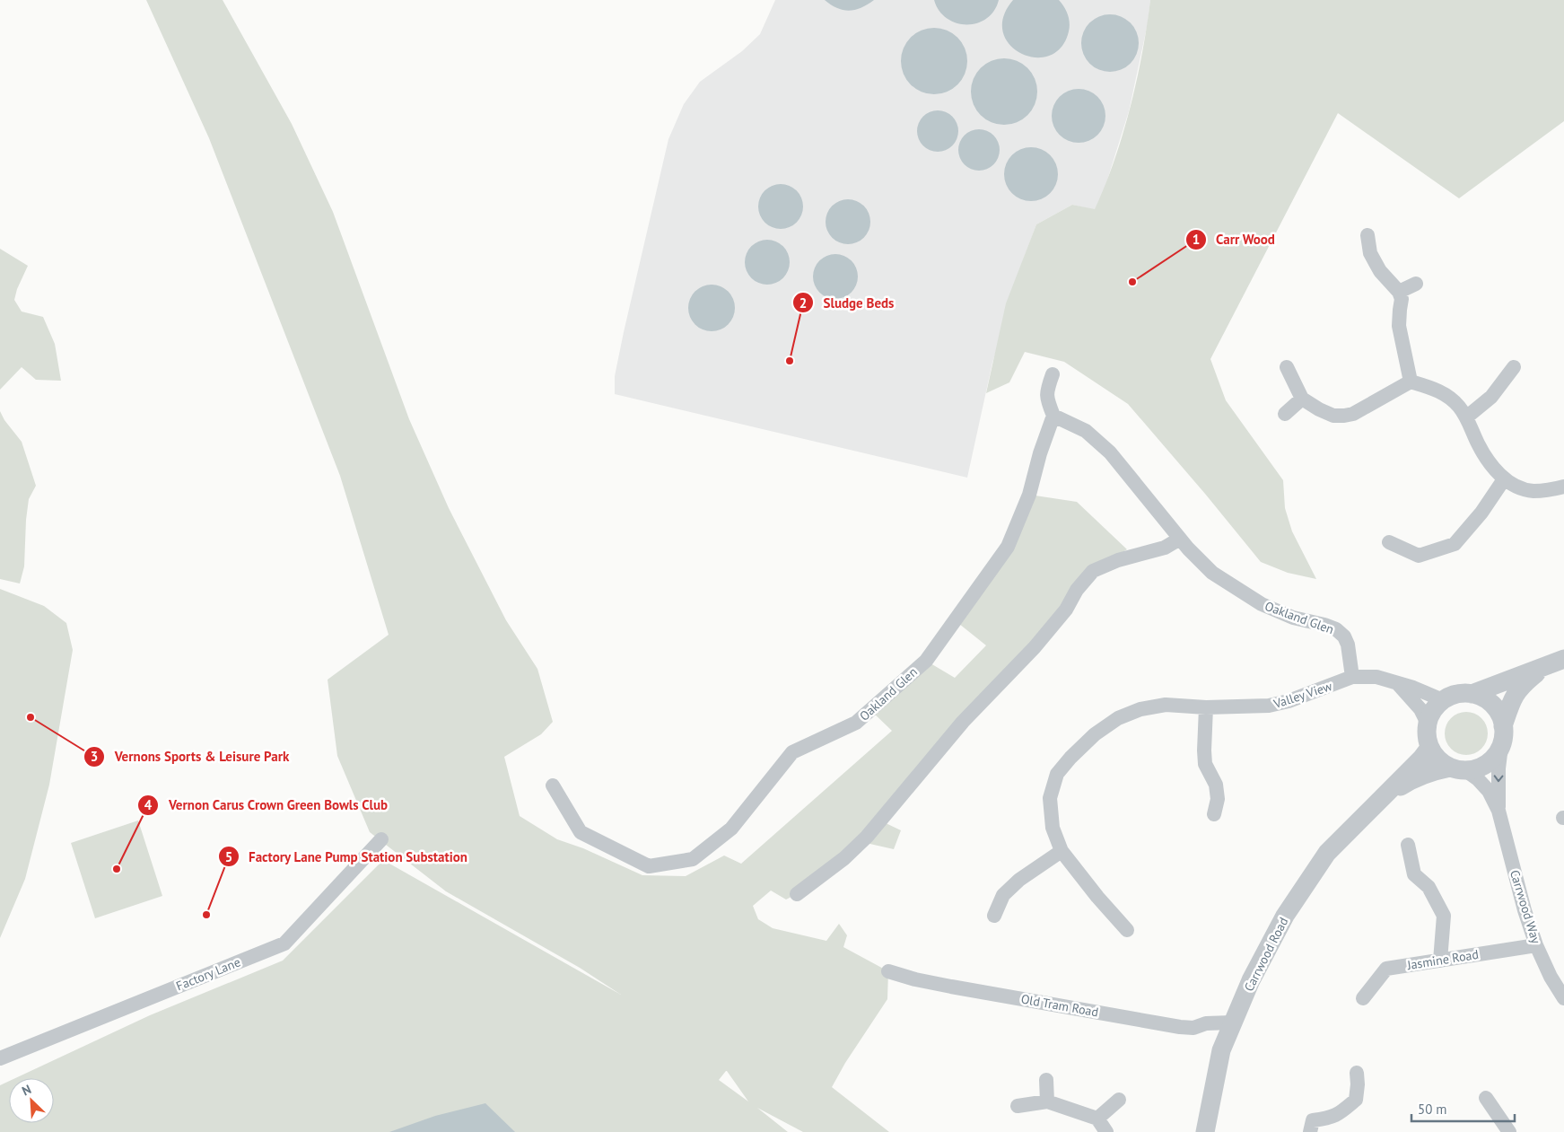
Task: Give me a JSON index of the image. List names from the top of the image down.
{
  "streets": {
    "street": [
      "Oakland Glen",
      "Valley View",
      "Carrwood Way",
      "Carrwood Road",
      "Jasmine Road",
      "Factory Lane",
      "Old Tram Road"
    ]
  },
  "crossings": [
    ["Oakland Glen", "Valley View"],
    ["Valley View", "Carrwood Way"],
    ["Valley View", "Carrwood Road"],
    ["Carrwood Way", "Carrwood Road"],
    ["Carrwood Way", "Jasmine Road"],
    ["Carrwood Road", "Old Tram Road"]
  ],
  "places": [
    "Carr Wood",
    "Sludge Beds",
    "Vernons Sports & Leisure Park",
    "Vernon Carus Crown Green Bowls Club",
    "Factory Lane Pump Station Substation"
  ],
  "scale_bar": "50 m",
  "north": "top left"
}
